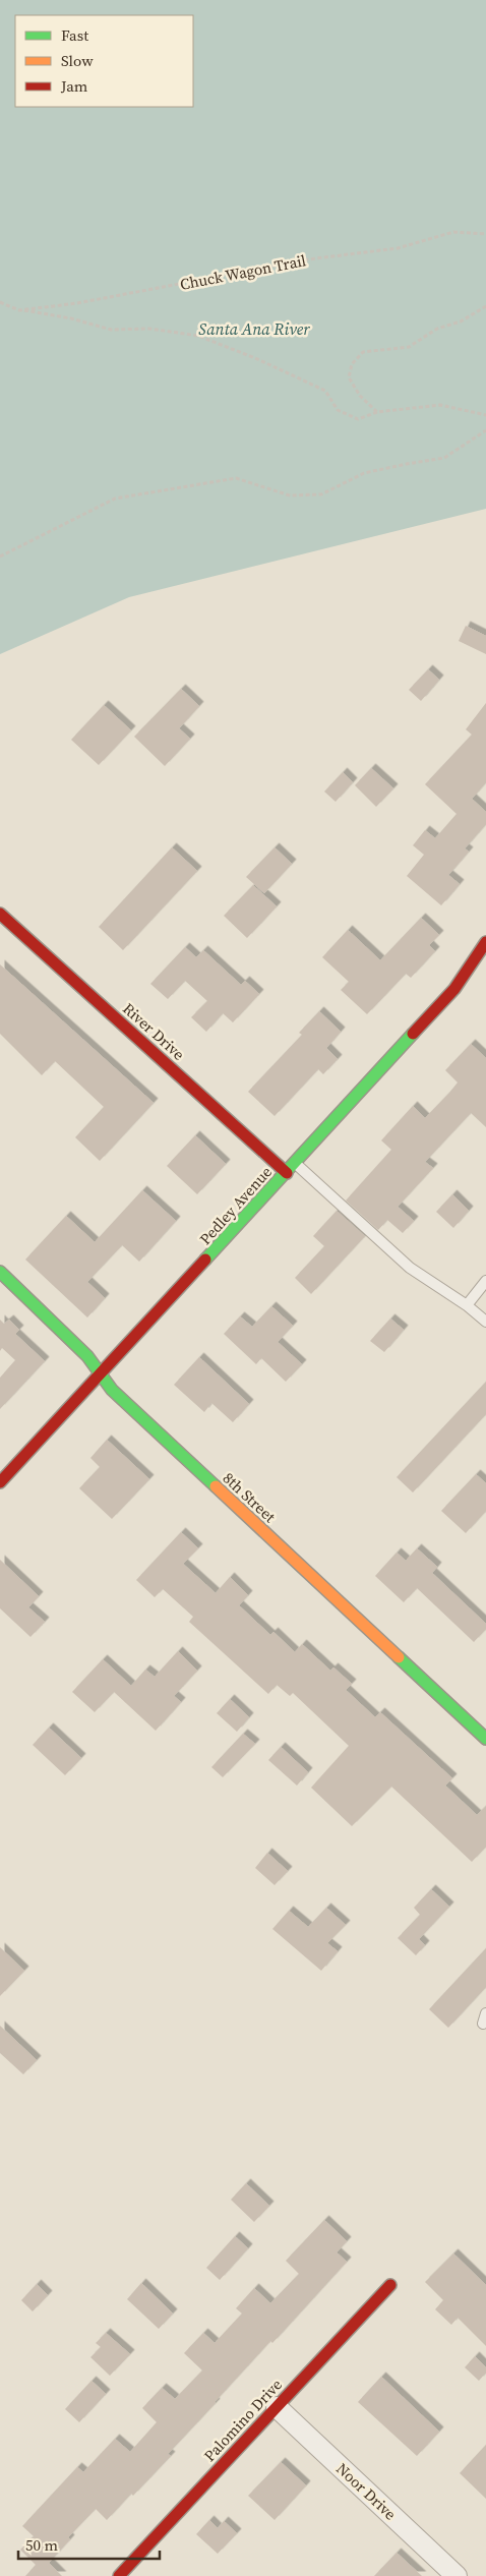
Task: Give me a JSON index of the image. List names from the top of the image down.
{
  "streets": {
    "street": [
      "River Drive",
      "Pedley Avenue",
      "8th Street",
      "Palomino Drive",
      "Noor Drive"
    ],
    "path": ["Chuck Wagon Trail"]
  },
  "crossings": [
    ["River Drive", "Pedley Avenue"],
    ["Pedley Avenue", "8th Street"],
    ["Palomino Drive", "Noor Drive"]
  ],
  "water": ["Santa Ana River"],
  "legend": ["Fast", "Slow", "Jam"],
  "scale_bar": "50 m"
}
